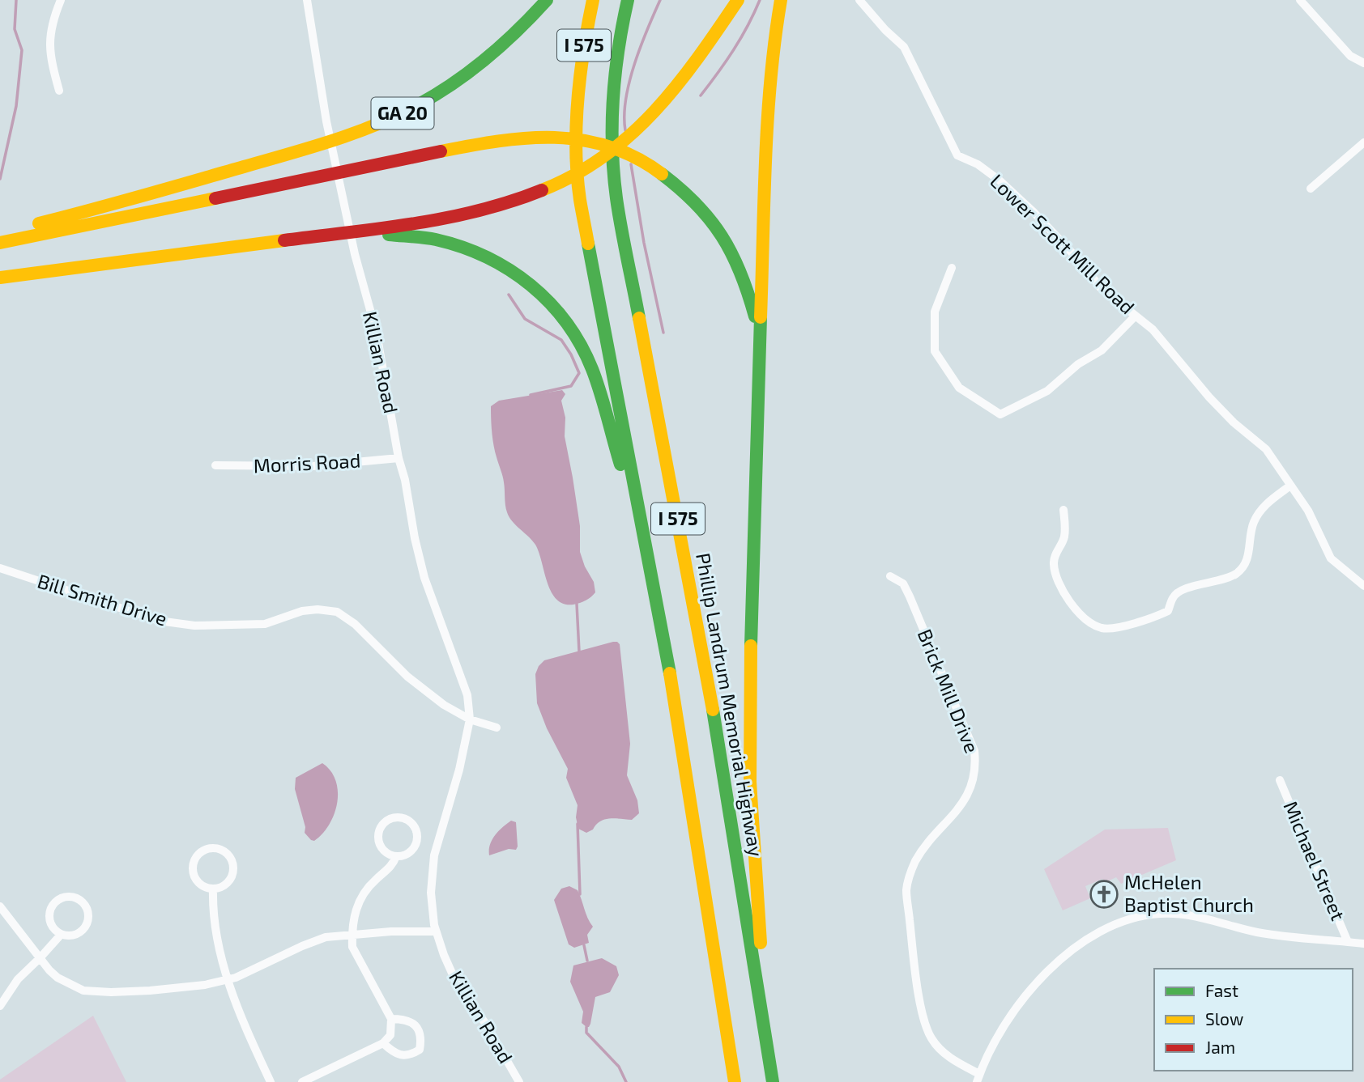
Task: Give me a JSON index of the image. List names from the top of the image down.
{
  "streets": {
    "highway": ["I 575", "GA 20", "Phillip Landrum Memorial Highway"],
    "street": [
      "Lower Scott Mill Road",
      "Killian Road",
      "Morris Road",
      "Bill Smith Drive",
      "Brick Mill Drive",
      "Michael Street"
    ]
  },
  "crossings": [
    ["Killian Road", "Morris Road"],
    ["Killian Road", "Bill Smith Drive"]
  ],
  "places": {
    "church": ["McHelen Baptist Church"]
  },
  "legend": ["Fast", "Slow", "Jam"]
}
